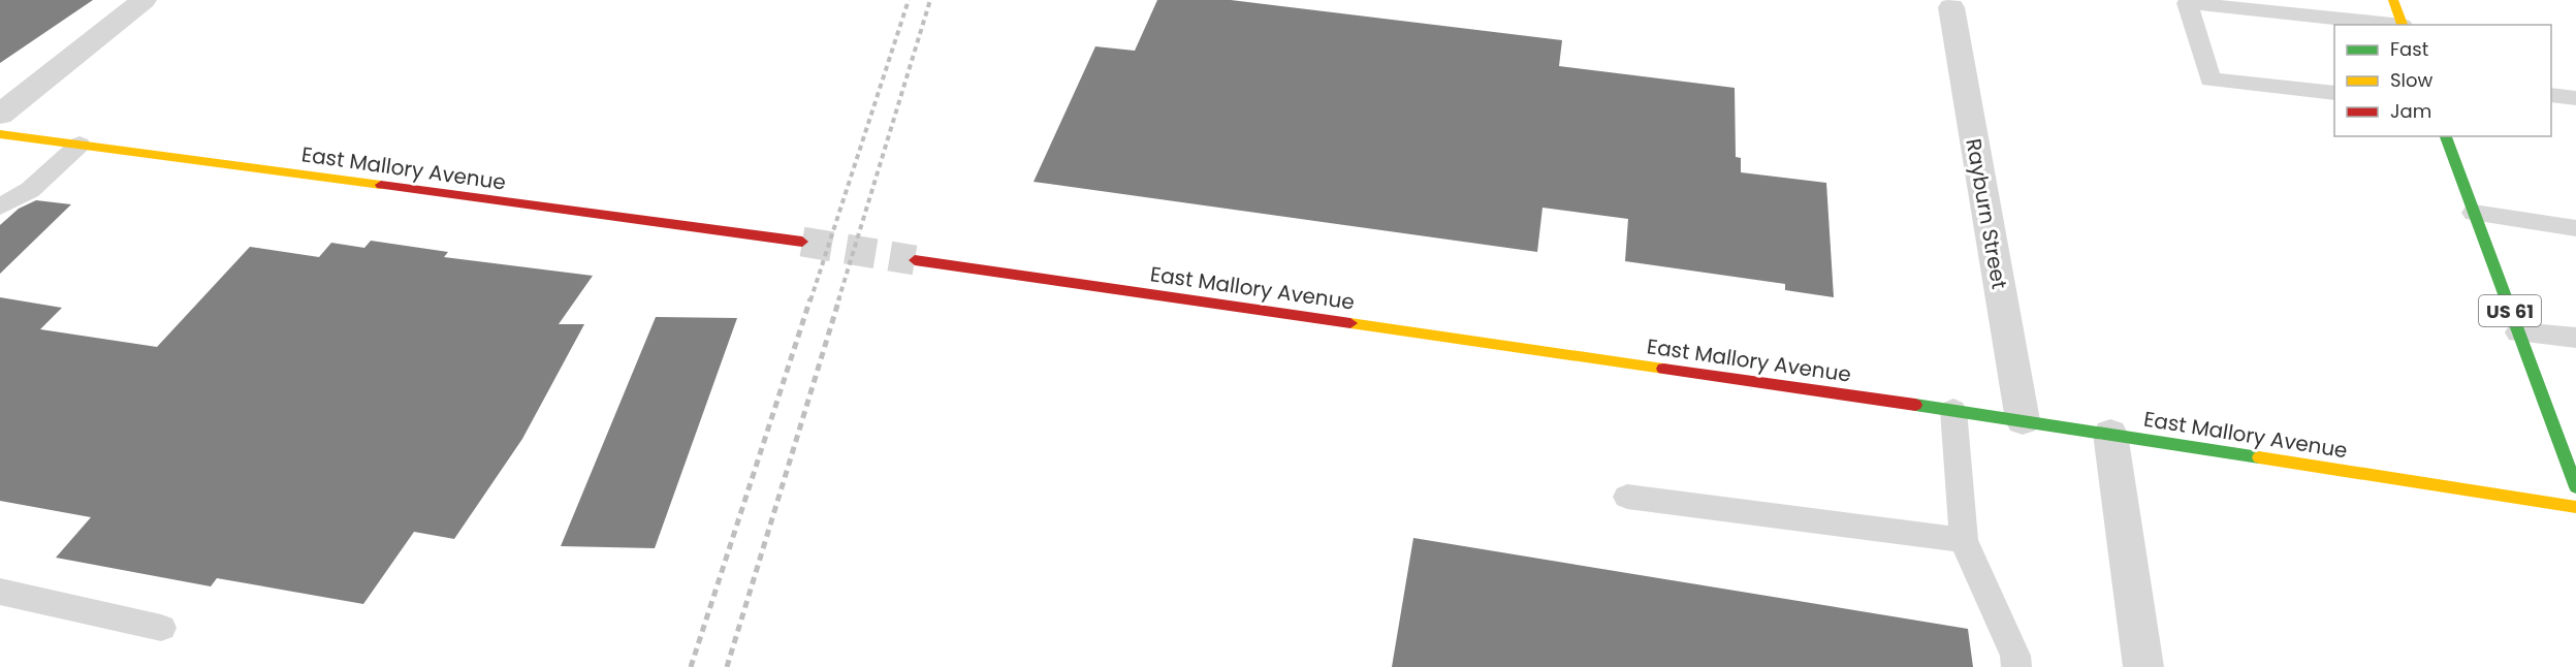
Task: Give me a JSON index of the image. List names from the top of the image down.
{
  "streets": {
    "main road": ["East Mallory Avenue", "US 61"],
    "street": ["Rayburn Street"]
  },
  "crossings": [
    ["East Mallory Avenue", "Rayburn Street"]
  ],
  "legend": ["Fast", "Slow", "Jam"]
}
